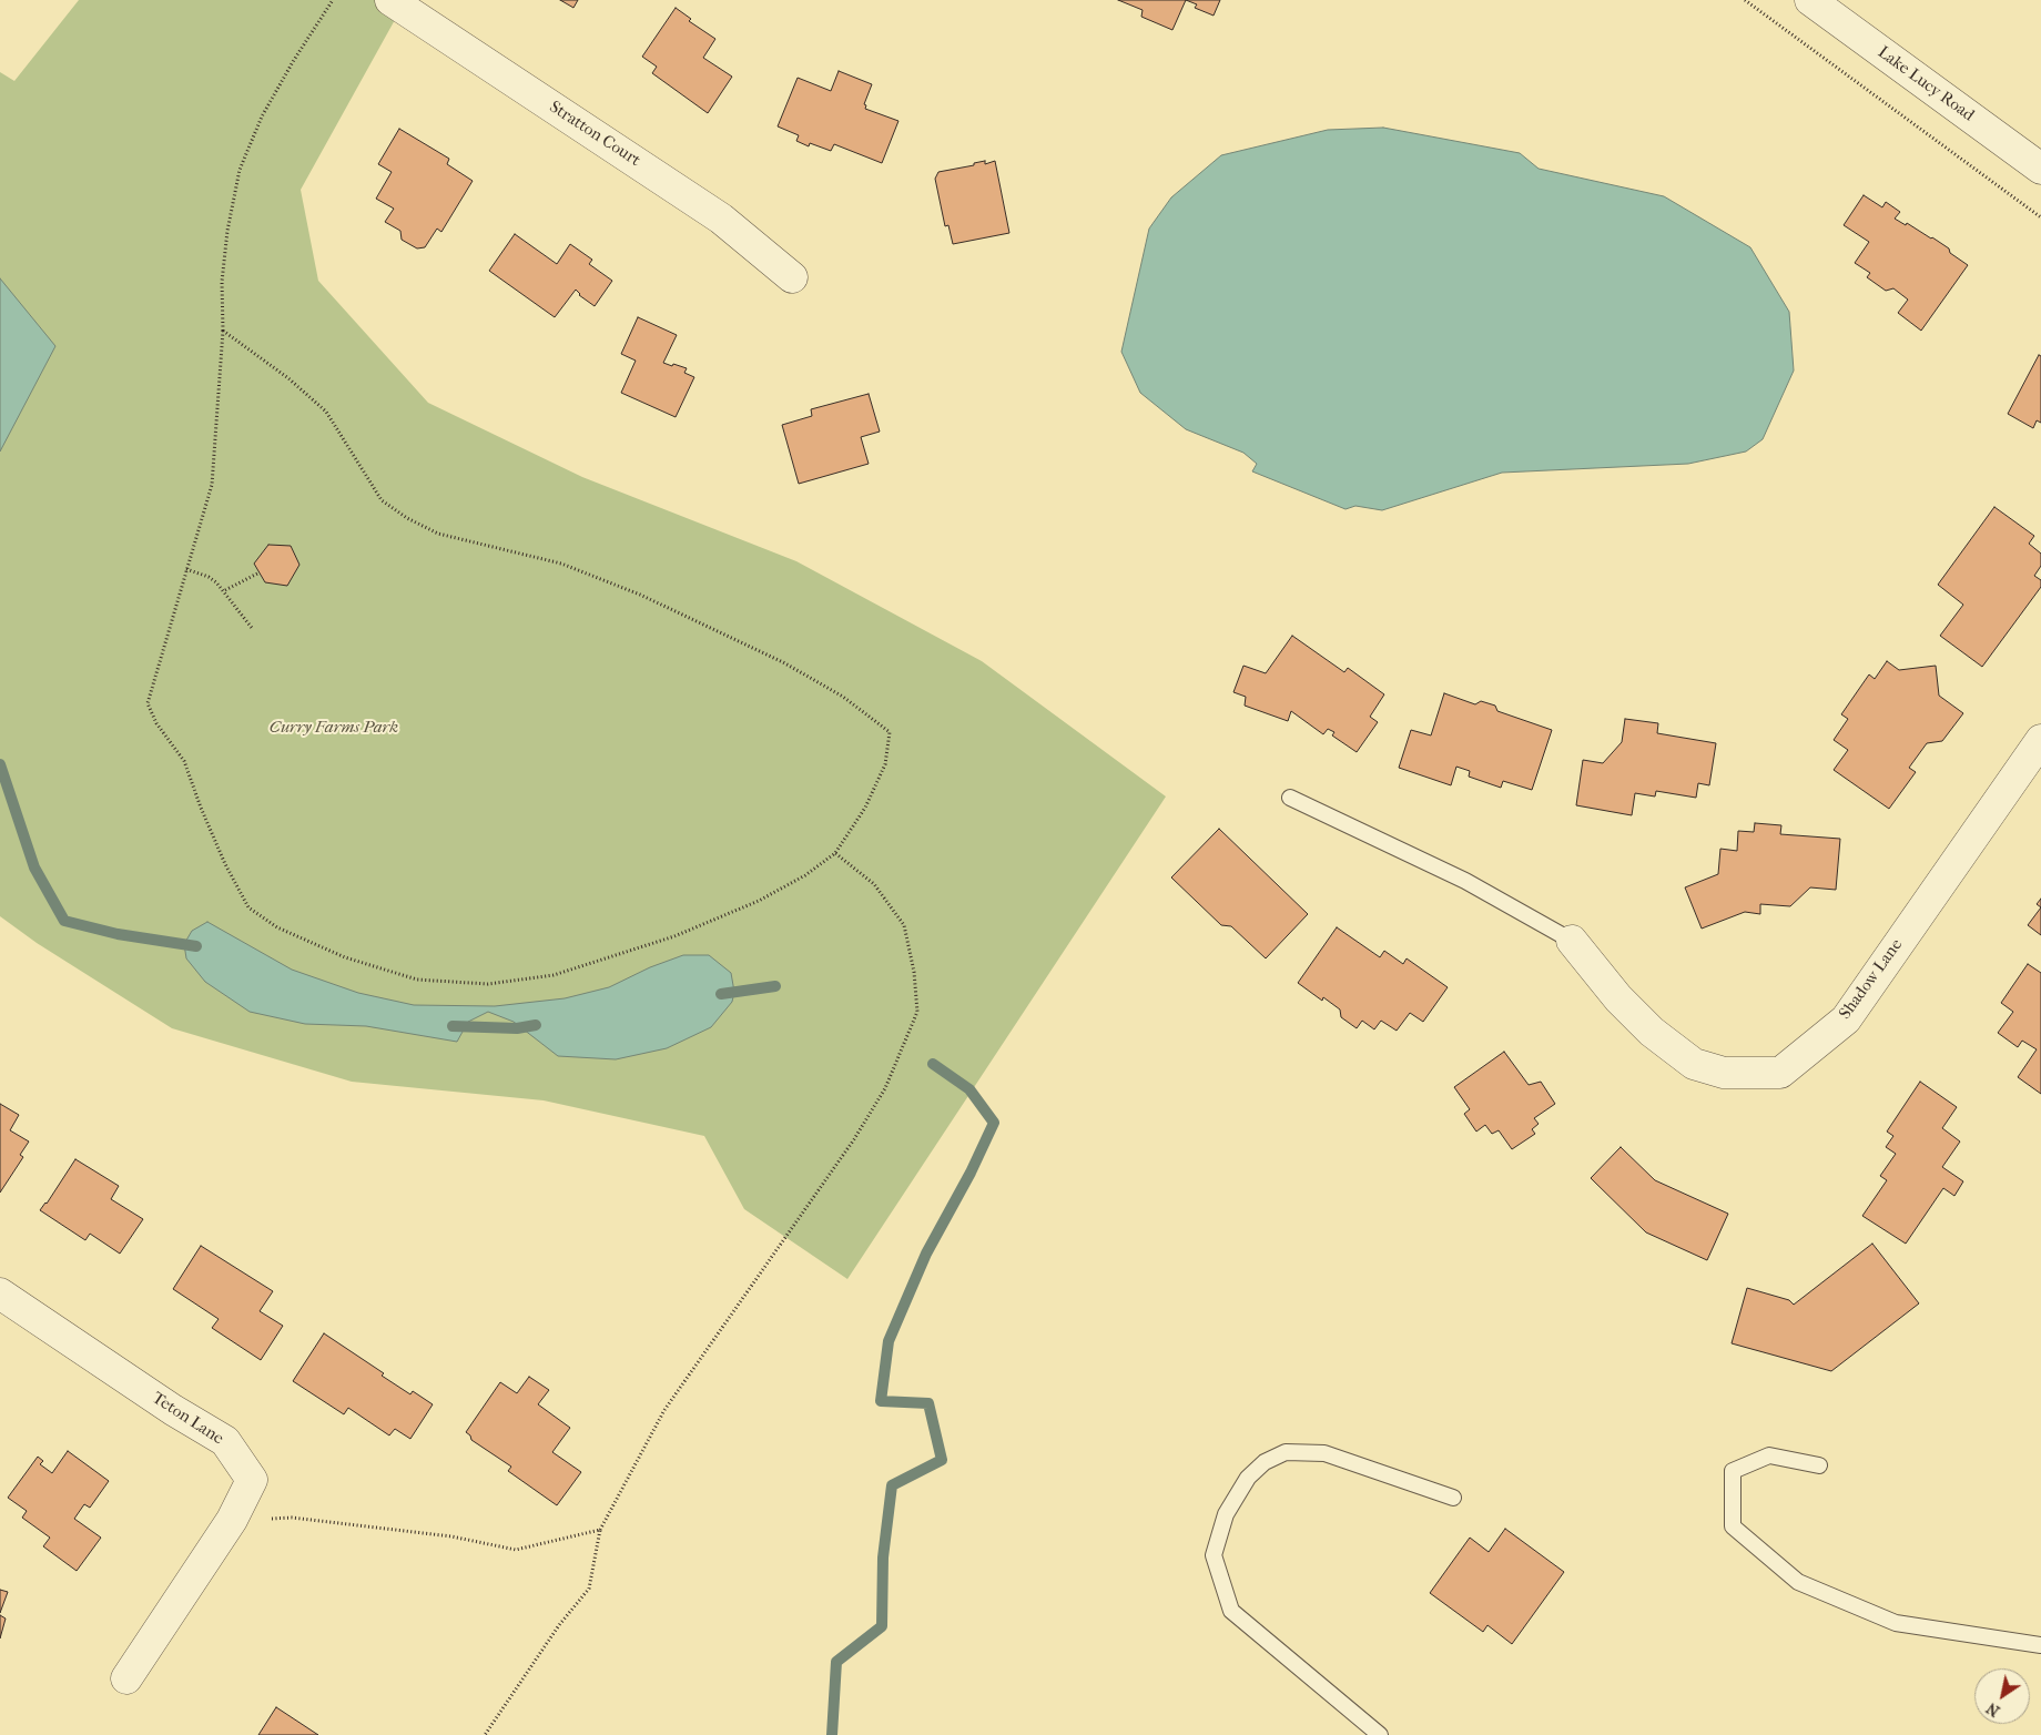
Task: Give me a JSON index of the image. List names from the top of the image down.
{
  "streets": {
    "street": [
      "Lake Lucy Road",
      "Stratton Court",
      "Shadow Lane",
      "Teton Lane"
    ]
  },
  "parks": ["Curry Farms Park"],
  "north": "bottom left"
}
